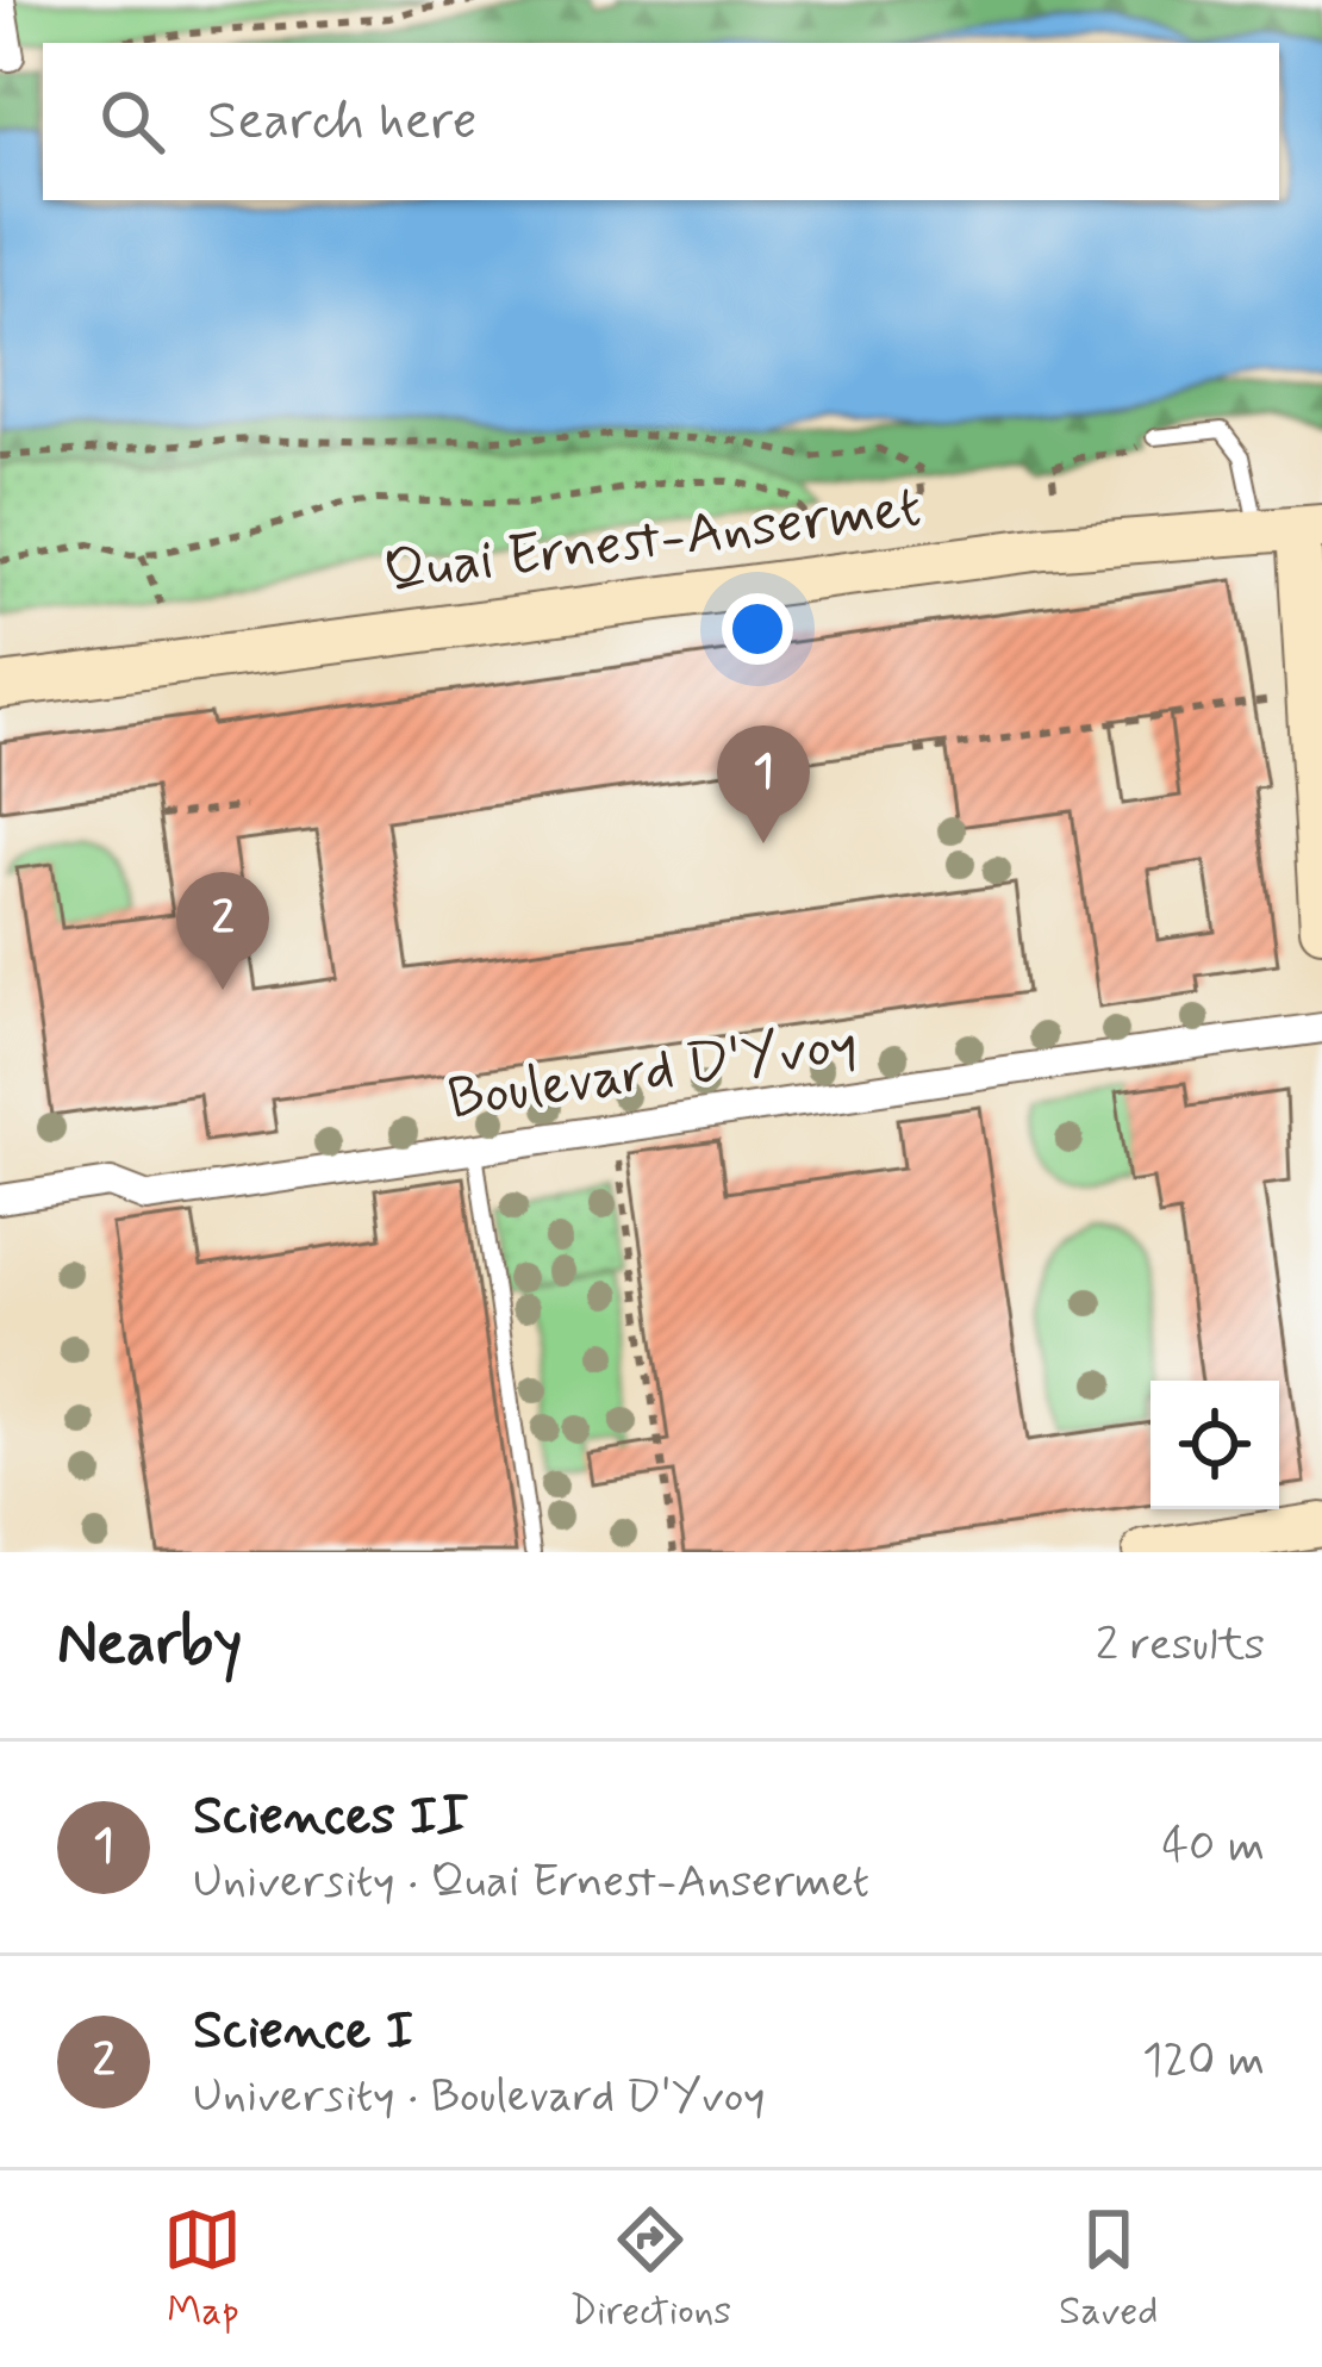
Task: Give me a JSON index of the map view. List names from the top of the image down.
{
  "streets": {
    "street": ["Quai Ernest-Ansermet", "Boulevard D'Yvoy"]
  },
  "page": {
    "search": "Search here",
    "pins": ["1", "2"],
    "heading": ["Nearby", "2 results"],
    "list": [
      {
        "mark": "1",
        "name": "Sciences II",
        "note": "University · Quai Ernest-Ansermet",
        "value": "40 m"
      },
      {
        "mark": "2",
        "name": "Science I",
        "note": "University · Boulevard D'Yvoy",
        "value": "120 m"
      }
    ],
    "nav": ["Map", "Directions", "Saved"]
  }
}
